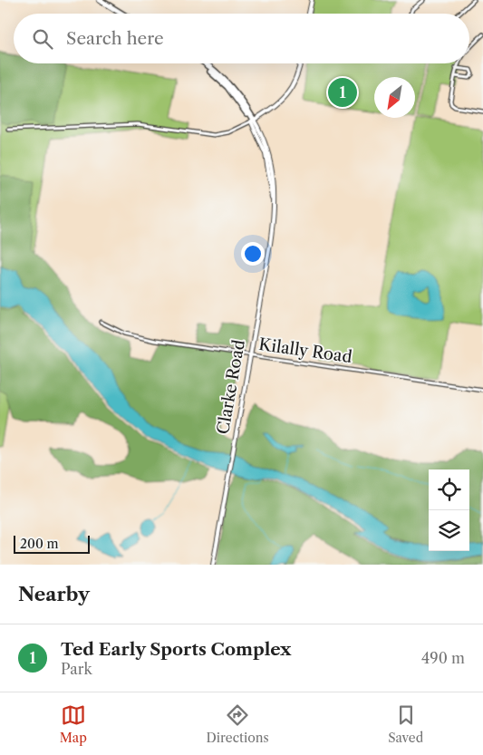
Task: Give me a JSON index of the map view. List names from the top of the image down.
{
  "streets": {
    "main road": ["Clarke Road"],
    "street": ["Kilally Road"]
  },
  "crossings": [
    ["Kilally Road", "Clarke Road"]
  ],
  "scale_bar": "200 m",
  "north": "bottom left",
  "page": {
    "search": "Search here",
    "pins": "1",
    "scale": "200 m",
    "heading": "Nearby",
    "list": [
      {
        "mark": "1",
        "name": "Ted Early Sports Complex",
        "note": "Park",
        "value": "490 m"
      }
    ],
    "nav": ["Map", "Directions", "Saved"]
  }
}
